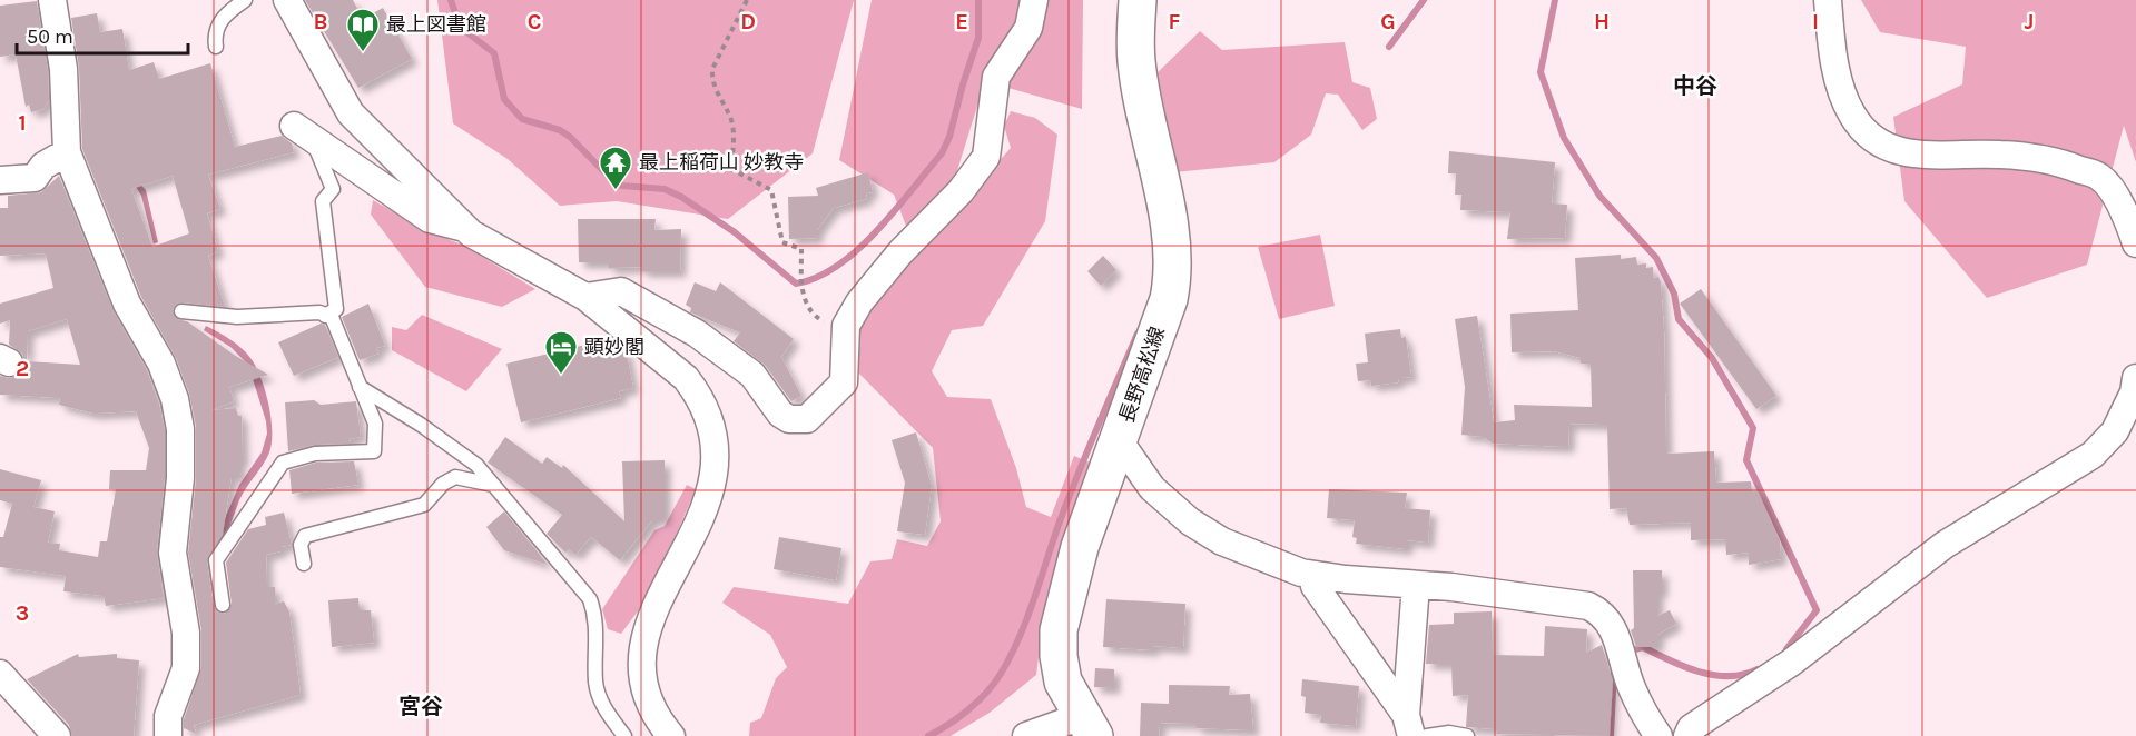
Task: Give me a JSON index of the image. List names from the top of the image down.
{
  "streets": {
    "main road": ["長野高松線"]
  },
  "districts": ["中谷", "宮谷"],
  "places": {
    "library": ["最上図書館"],
    "temple": ["最上稲荷山 妙教寺"],
    "hotel": ["顕妙閣"]
  },
  "scale_bar": "50 m",
  "grid": {
    "columns": [
      "B",
      "C",
      "D",
      "E",
      "F",
      "G",
      "H",
      "I",
      "J"
    ],
    "rows": ["1", "2", "3"]
  }
}
